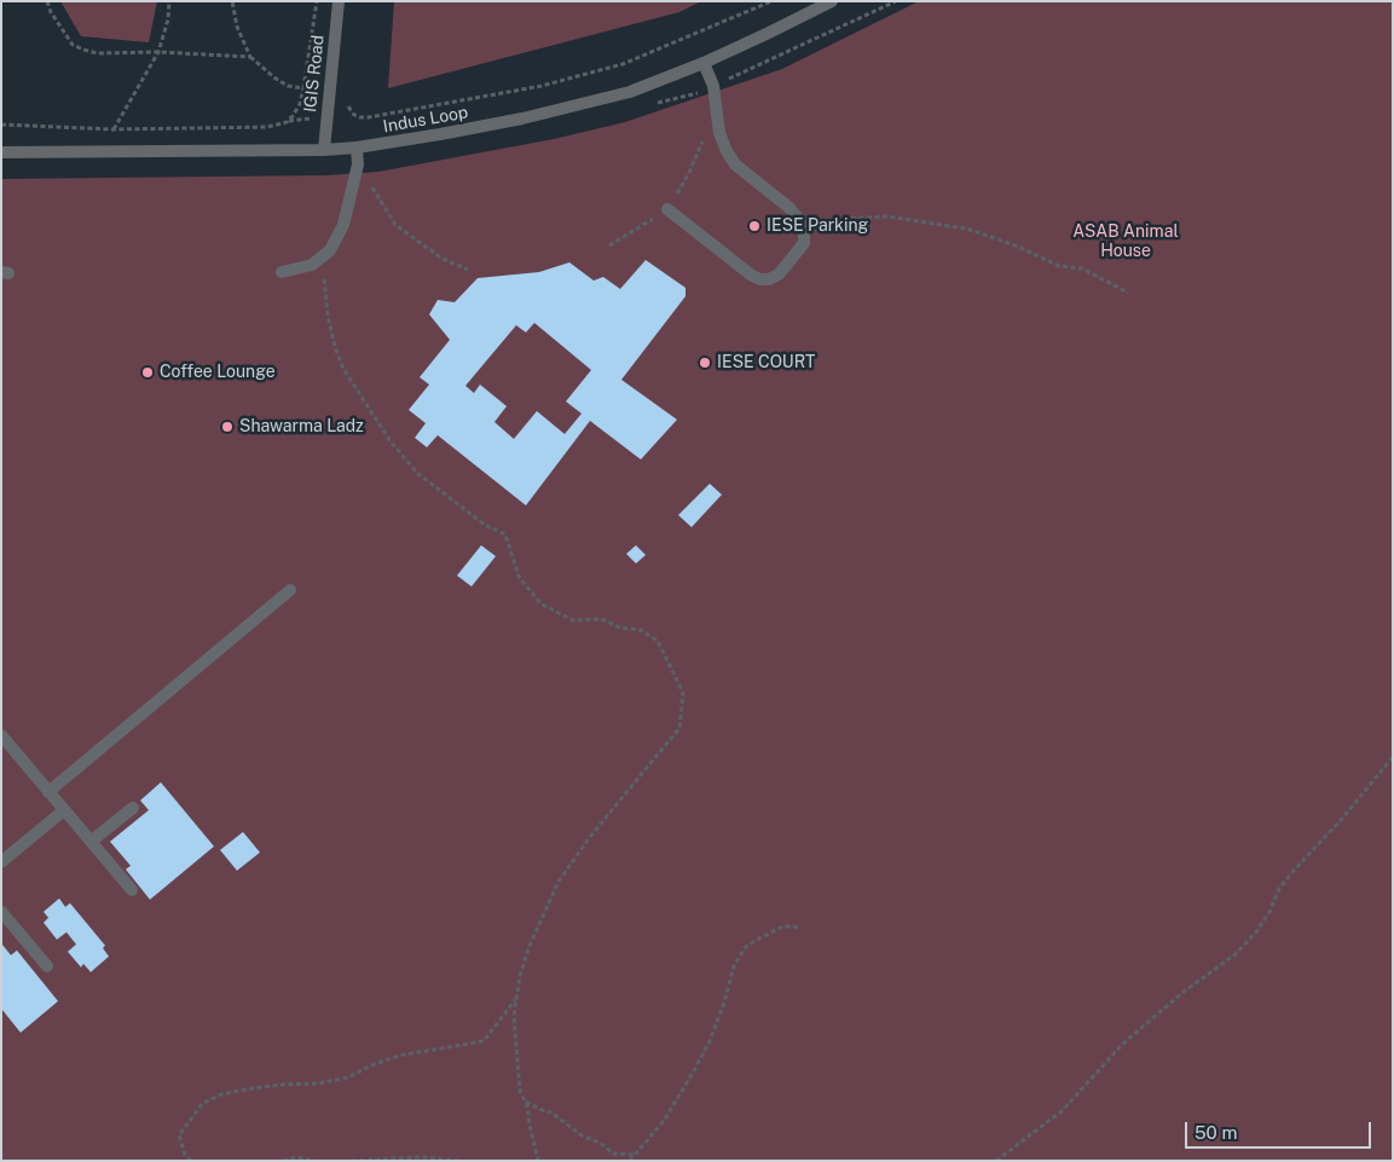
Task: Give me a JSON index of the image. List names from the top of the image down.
{
  "streets": {
    "street": ["IGIS Road", "Indus Loop"]
  },
  "crossings": [
    ["IGIS Road", "Indus Loop"]
  ],
  "parks": ["ASAB Animal House"],
  "places": [
    "IESE Parking",
    "IESE COURT",
    "Coffee Lounge",
    "Shawarma Ladz"
  ],
  "scale_bar": "50 m"
}
